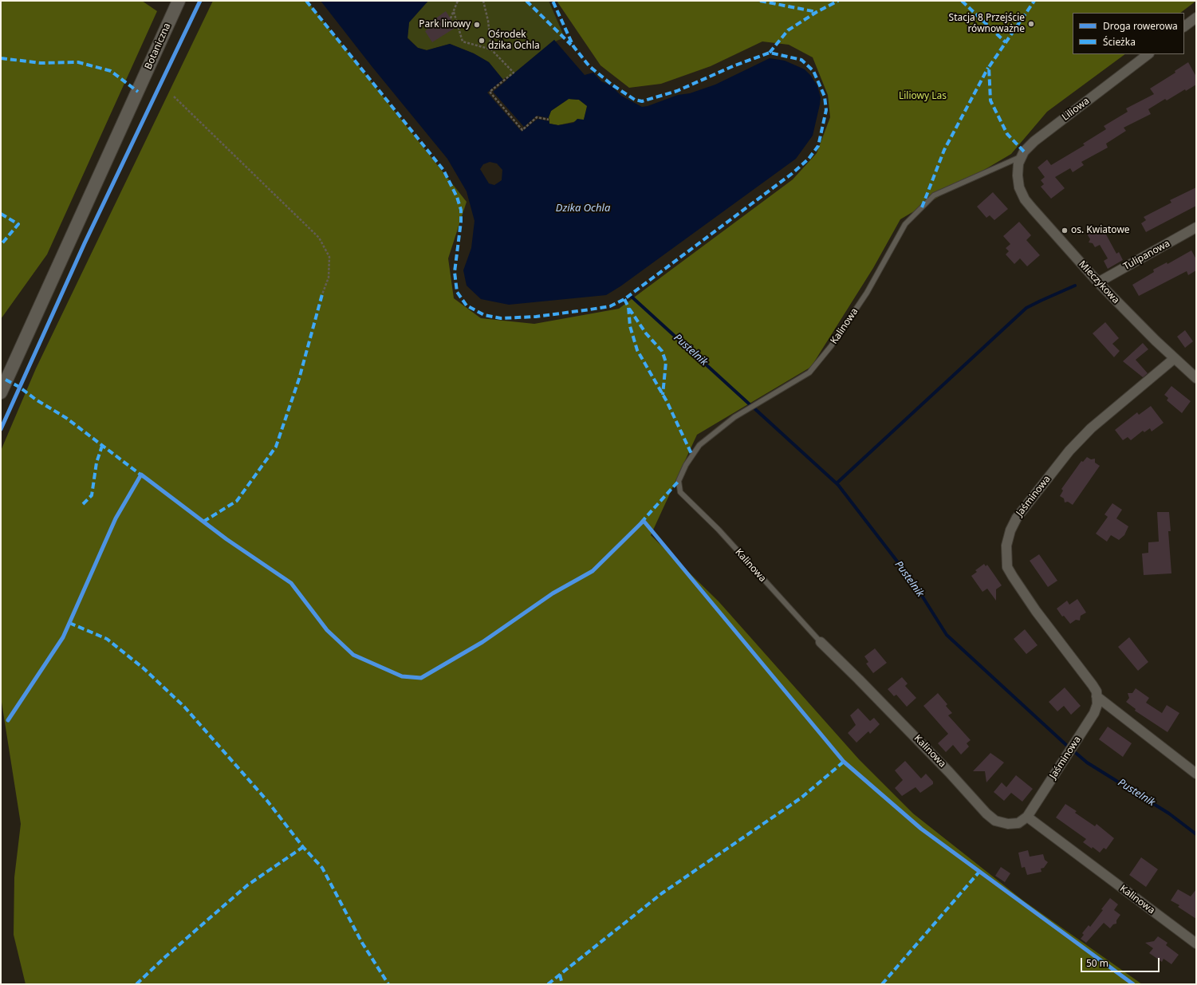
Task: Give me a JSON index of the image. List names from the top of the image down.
{
  "streets": {
    "main road": ["Botaniczna"],
    "street": [
      "Liliowa",
      "Tulipanowa",
      "Mieczykowa",
      "Kalinowa",
      "Jaśminowa"
    ]
  },
  "crossings": [
    ["Liliowa", "Mieczykowa"],
    ["Liliowa", "Kalinowa"],
    ["Tulipanowa", "Mieczykowa"],
    ["Mieczykowa", "Jaśminowa"],
    ["Kalinowa", "Jaśminowa"]
  ],
  "water": ["Dzika Ochla", "Pustelnik"],
  "parks": ["Liliowy Las"],
  "places": [
    "Stacja 8 Przejście równoważne",
    "Park linowy",
    "Ośrodek dzika Ochla",
    "os. Kwiatowe"
  ],
  "legend": ["Droga rowerowa", "Ścieżka"],
  "scale_bar": "50 m"
}
